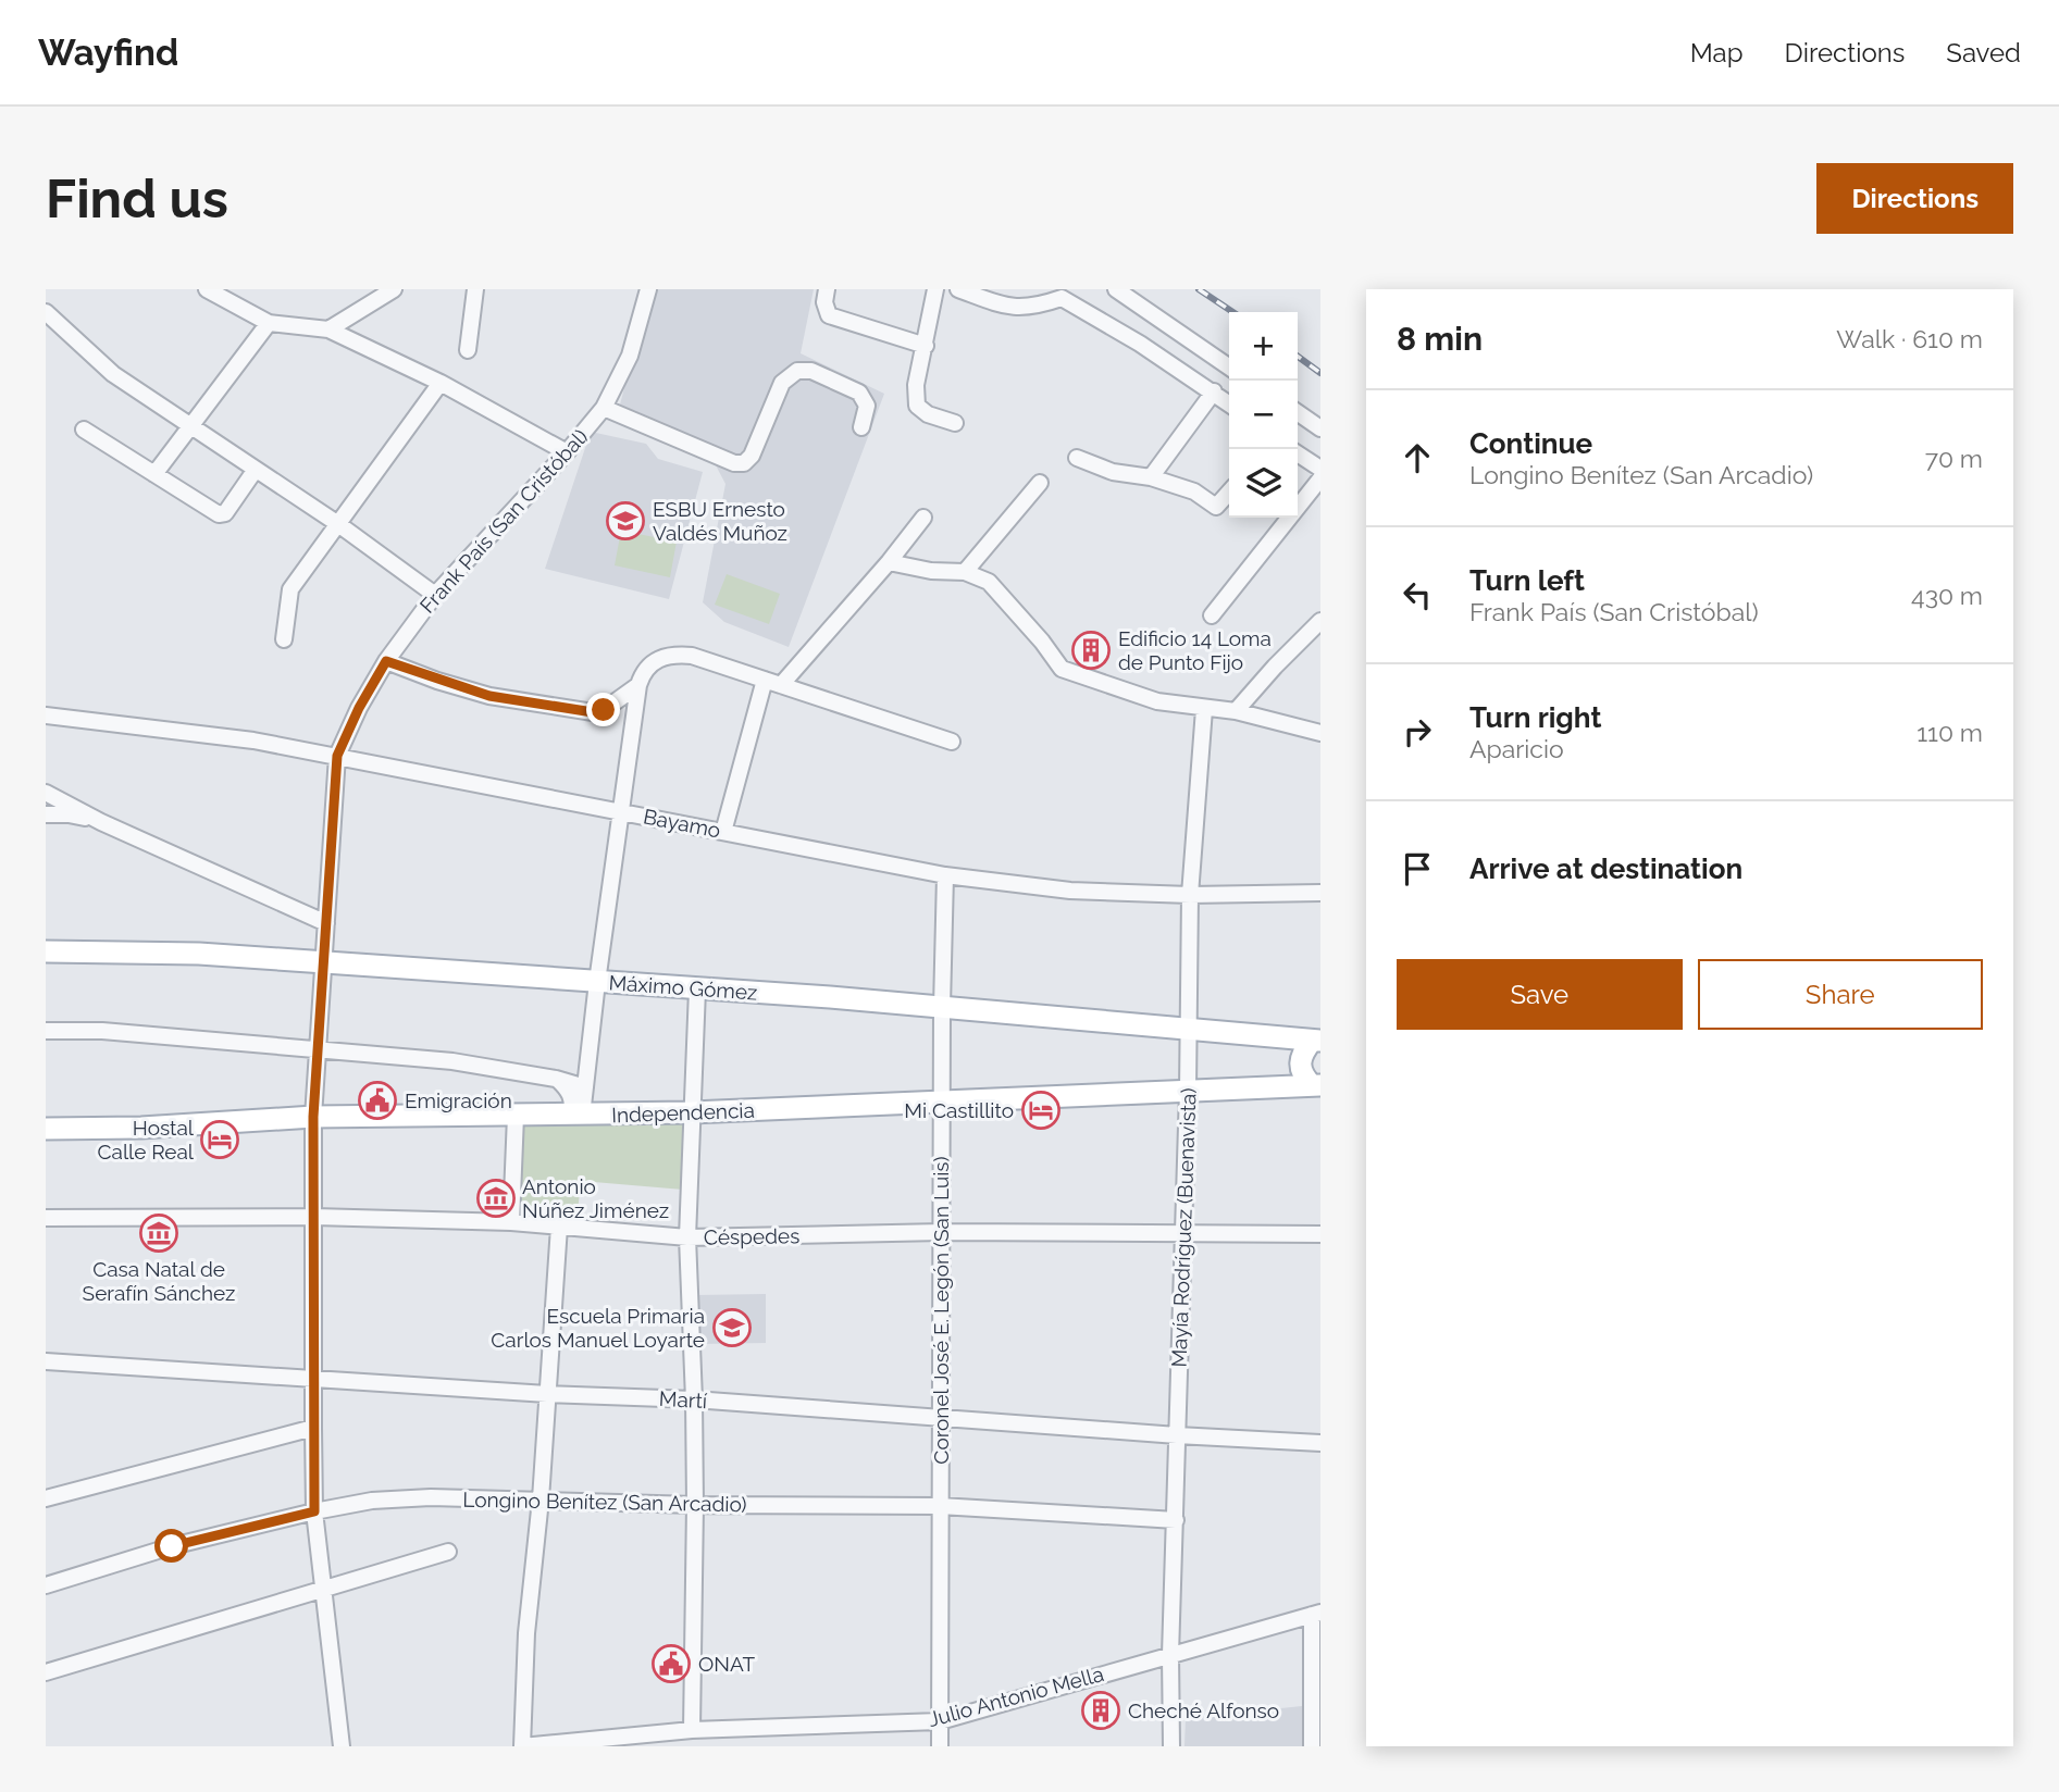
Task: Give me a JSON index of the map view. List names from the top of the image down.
{
  "streets": {
    "main road": ["Máximo Gómez", "Independencia"],
    "street": [
      "Frank País (San Cristóbal)",
      "Bayamo",
      "Mayía Rodríguez (Buenavista)",
      "Céspedes",
      "Coronel José E. Legón (San Luis)",
      "Martí",
      "Longino Benítez (San Arcadio)",
      "Julio Antonio Mella"
    ]
  },
  "crossings": [
    ["Frank País (San Cristóbal)", "Bayamo"],
    ["Frank País (San Cristóbal)", "Máximo Gómez"],
    ["Frank País (San Cristóbal)", "Independencia"],
    ["Frank País (San Cristóbal)", "Céspedes"],
    ["Frank País (San Cristóbal)", "Martí"],
    ["Frank País (San Cristóbal)", "Longino Benítez (San Arcadio)"],
    ["Bayamo", "Mayía Rodríguez (Buenavista)"],
    ["Bayamo", "Coronel José E. Legón (San Luis)"],
    ["Máximo Gómez", "Mayía Rodríguez (Buenavista)"],
    ["Máximo Gómez", "Coronel José E. Legón (San Luis)"],
    ["Independencia", "Mayía Rodríguez (Buenavista)"],
    ["Independencia", "Coronel José E. Legón (San Luis)"],
    ["Mayía Rodríguez (Buenavista)", "Céspedes"],
    ["Mayía Rodríguez (Buenavista)", "Martí"],
    ["Mayía Rodríguez (Buenavista)", "Longino Benítez (San Arcadio)"],
    ["Mayía Rodríguez (Buenavista)", "Julio Antonio Mella"],
    ["Céspedes", "Coronel José E. Legón (San Luis)"],
    ["Coronel José E. Legón (San Luis)", "Martí"],
    ["Coronel José E. Legón (San Luis)", "Longino Benítez (San Arcadio)"],
    ["Coronel José E. Legón (San Luis)", "Julio Antonio Mella"]
  ],
  "places": {
    "school or university": ["ESBU Ernesto Valdés Muñoz", "Escuela Primaria Carlos Manuel Loyarte"],
    "building": ["Edificio 14 Loma de Punto Fijo", "Cheché Alfonso"],
    "public building": ["Emigración", "ONAT"],
    "hotel": ["Mi Castillito", "Hostal Calle Real"],
    "museum": ["Antonio Núñez Jiménez", "Casa Natal de Serafín Sánchez"]
  },
  "page": {
    "header": "Wayfind",
    "nav": ["Map", "Directions", "Saved"],
    "buttons": [
      "Directions",
      ["Save", "Share"]
    ],
    "title": "Find us",
    "heading": ["8 min", "Walk · 610 m"],
    "map_buttons": ["+", "−"],
    "list": [
      ["Continue", "Longino Benítez (San Arcadio)", "70 m"],
      ["Turn left", "Frank País (San Cristóbal)", "430 m"],
      ["Turn right", "Aparicio", "110 m"],
      "Arrive at destination"
    ]
  }
}
